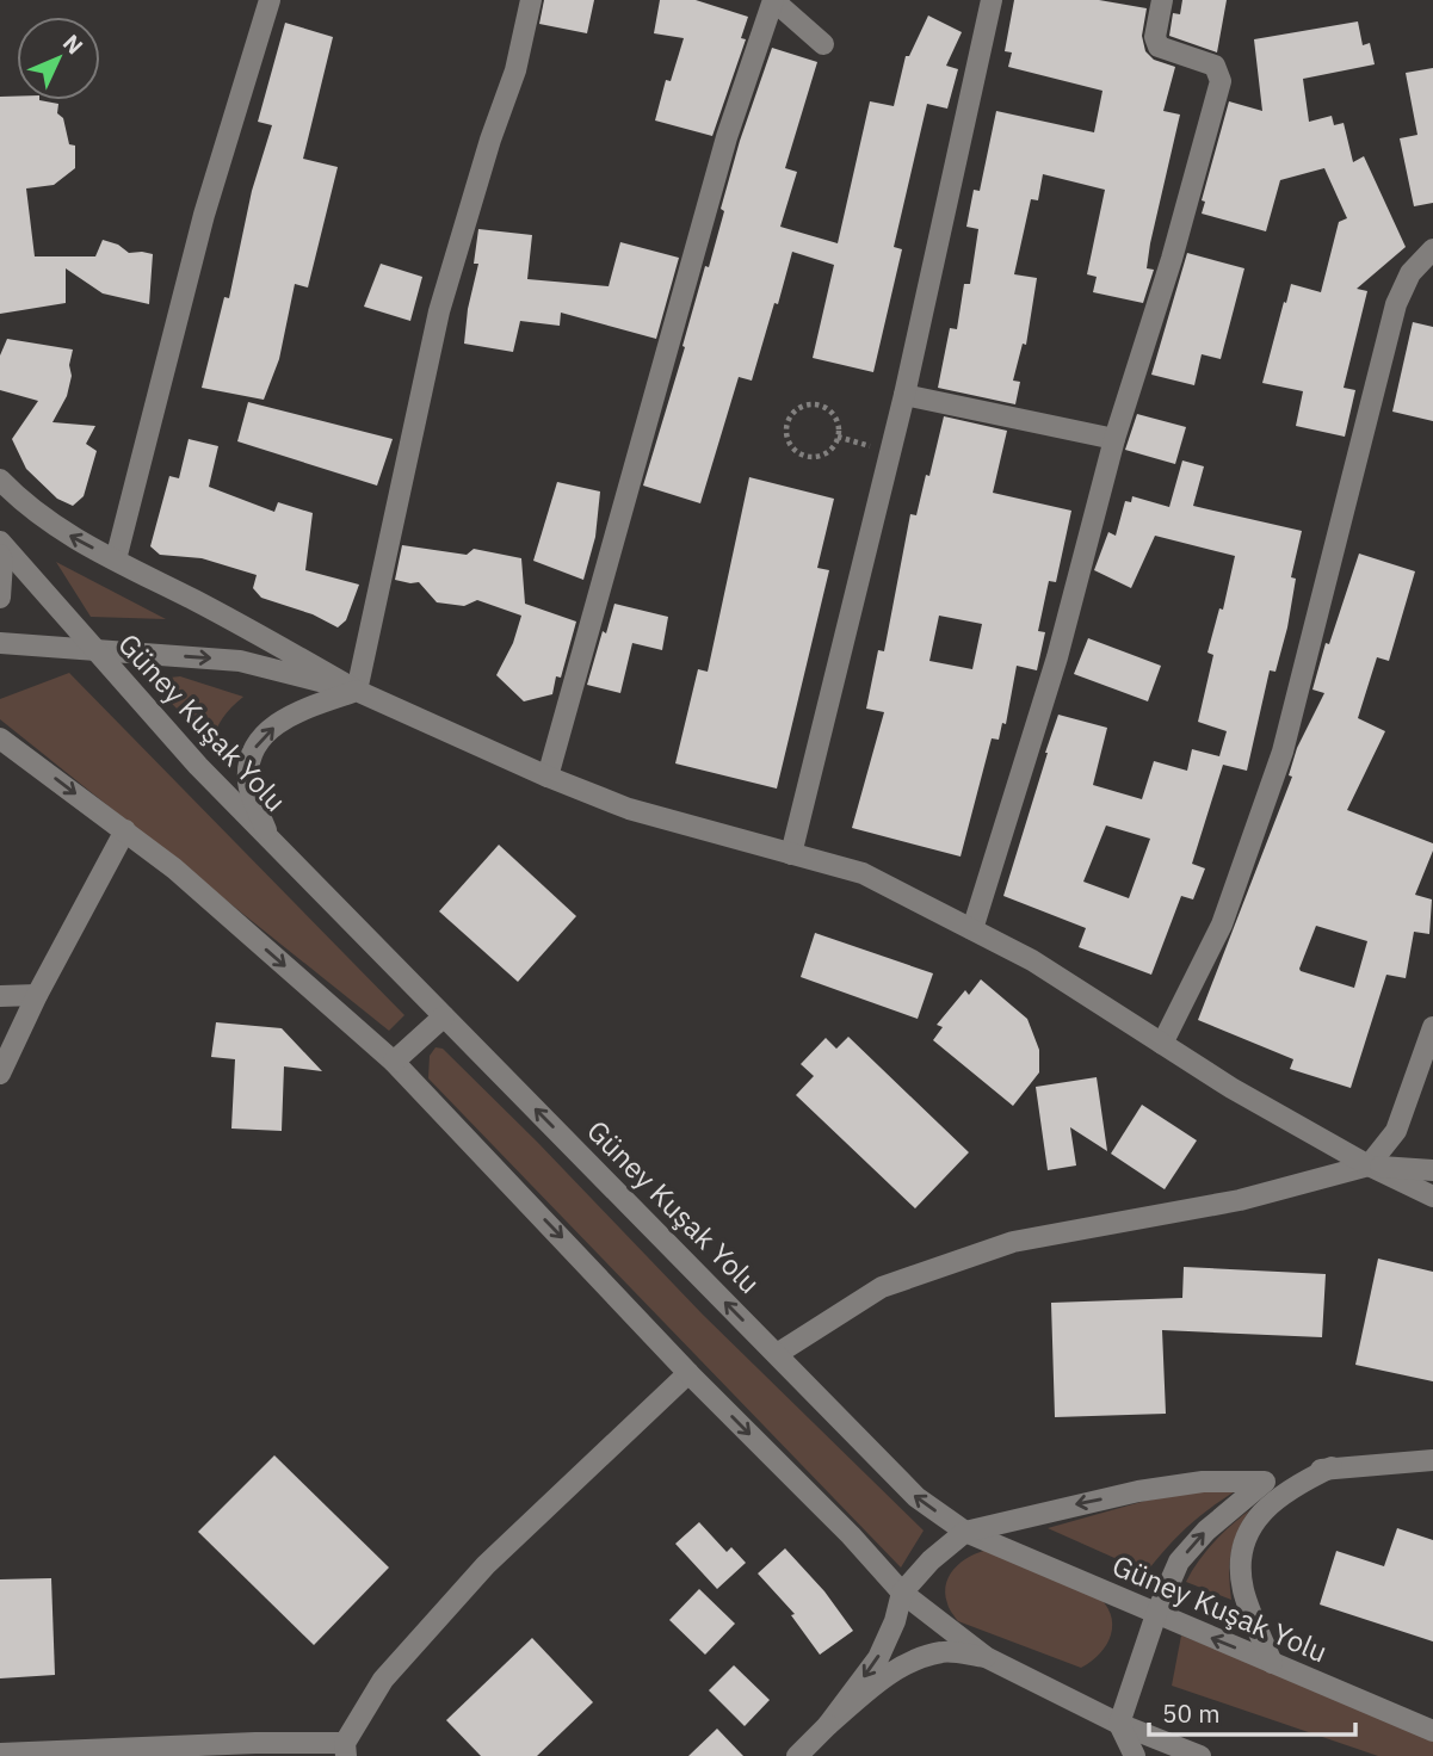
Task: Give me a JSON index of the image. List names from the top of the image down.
{
  "streets": {
    "main road": ["Güney Kuşak Yolu"]
  },
  "scale_bar": "50 m",
  "north": "top right"
}
